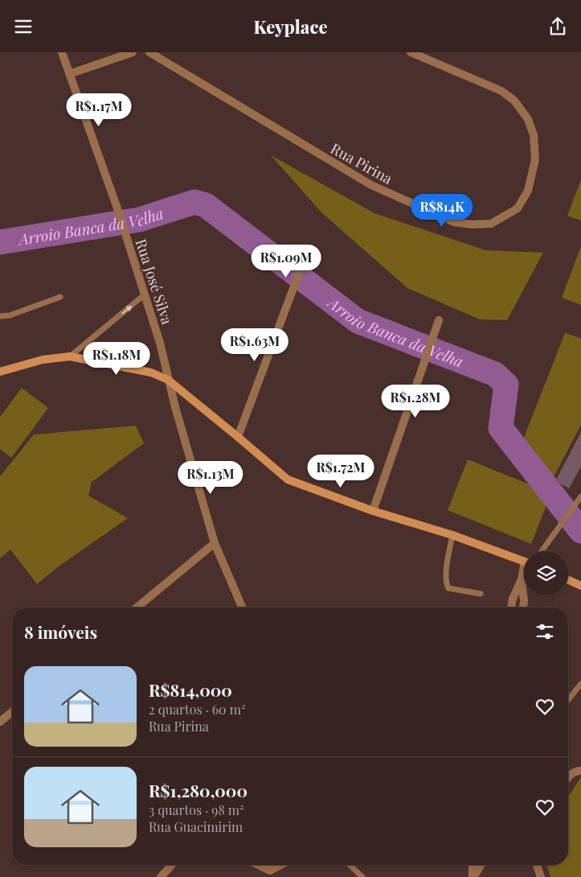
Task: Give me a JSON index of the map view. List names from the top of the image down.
{
  "streets": {
    "street": ["Rua Pirina", "Rua José Silva"]
  },
  "water": ["Arroio Banca da Velha"],
  "page": {
    "header": "Keyplace",
    "price": [
      "R$1.17M",
      "R$814K",
      "R$1.09M",
      "R$1.63M",
      "R$1.18M",
      "R$1.28M",
      "R$1.72M",
      "R$1.13M"
    ],
    "heading": "8 imóveis",
    "list": [
      {
        "name": "R$814,000",
        "note": "2 quartos · 60 m² · Rua Pirina"
      },
      {
        "name": "R$1,280,000",
        "note": "3 quartos · 98 m² · Rua Guacimirim"
      }
    ]
  }
}
